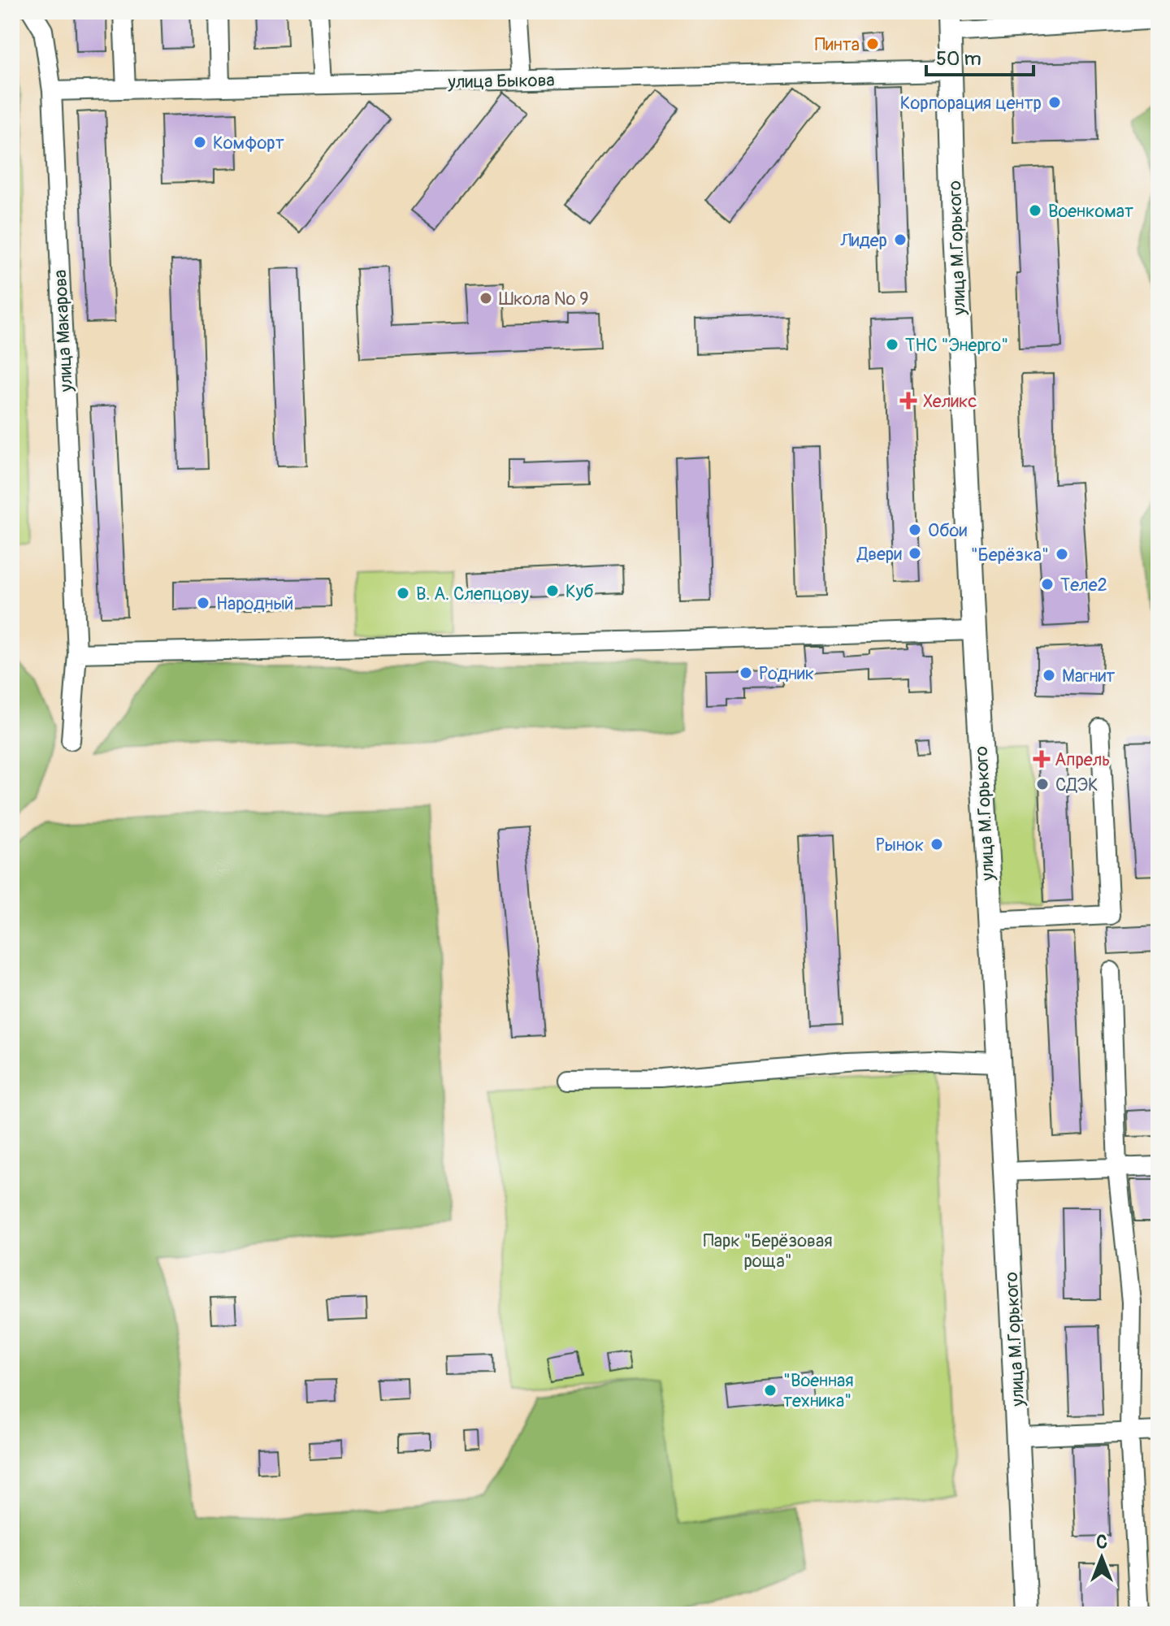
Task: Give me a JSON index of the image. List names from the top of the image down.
{
  "streets": {
    "main road": ["улица М.Горького"],
    "street": ["улица Быкова", "улица Макарова"]
  },
  "crossings": [
    ["улица Быкова", "улица М.Горького"],
    ["улица Быкова", "улица Макарова"]
  ],
  "parks": ["Парк \"Берёзовая роща\""],
  "places": {
    "other": [
      "Пинта",
      "Корпорация центр",
      "Комфорт",
      "Военкомат",
      "Лидер",
      "Школа № 9",
      "ТНС \"Энерго\"",
      "Обои",
      "Двери",
      "\"Берёзка\"",
      "Теле2",
      "Куб",
      "В. А. Слепцову",
      "Народный",
      "Родник",
      "Магнит",
      "СДЭК",
      "Рынок",
      "\"Военная техника\""
    ],
    "health": ["Хеликс", "Апрель"]
  },
  "scale_bar": "50 m",
  "north": "top"
}
